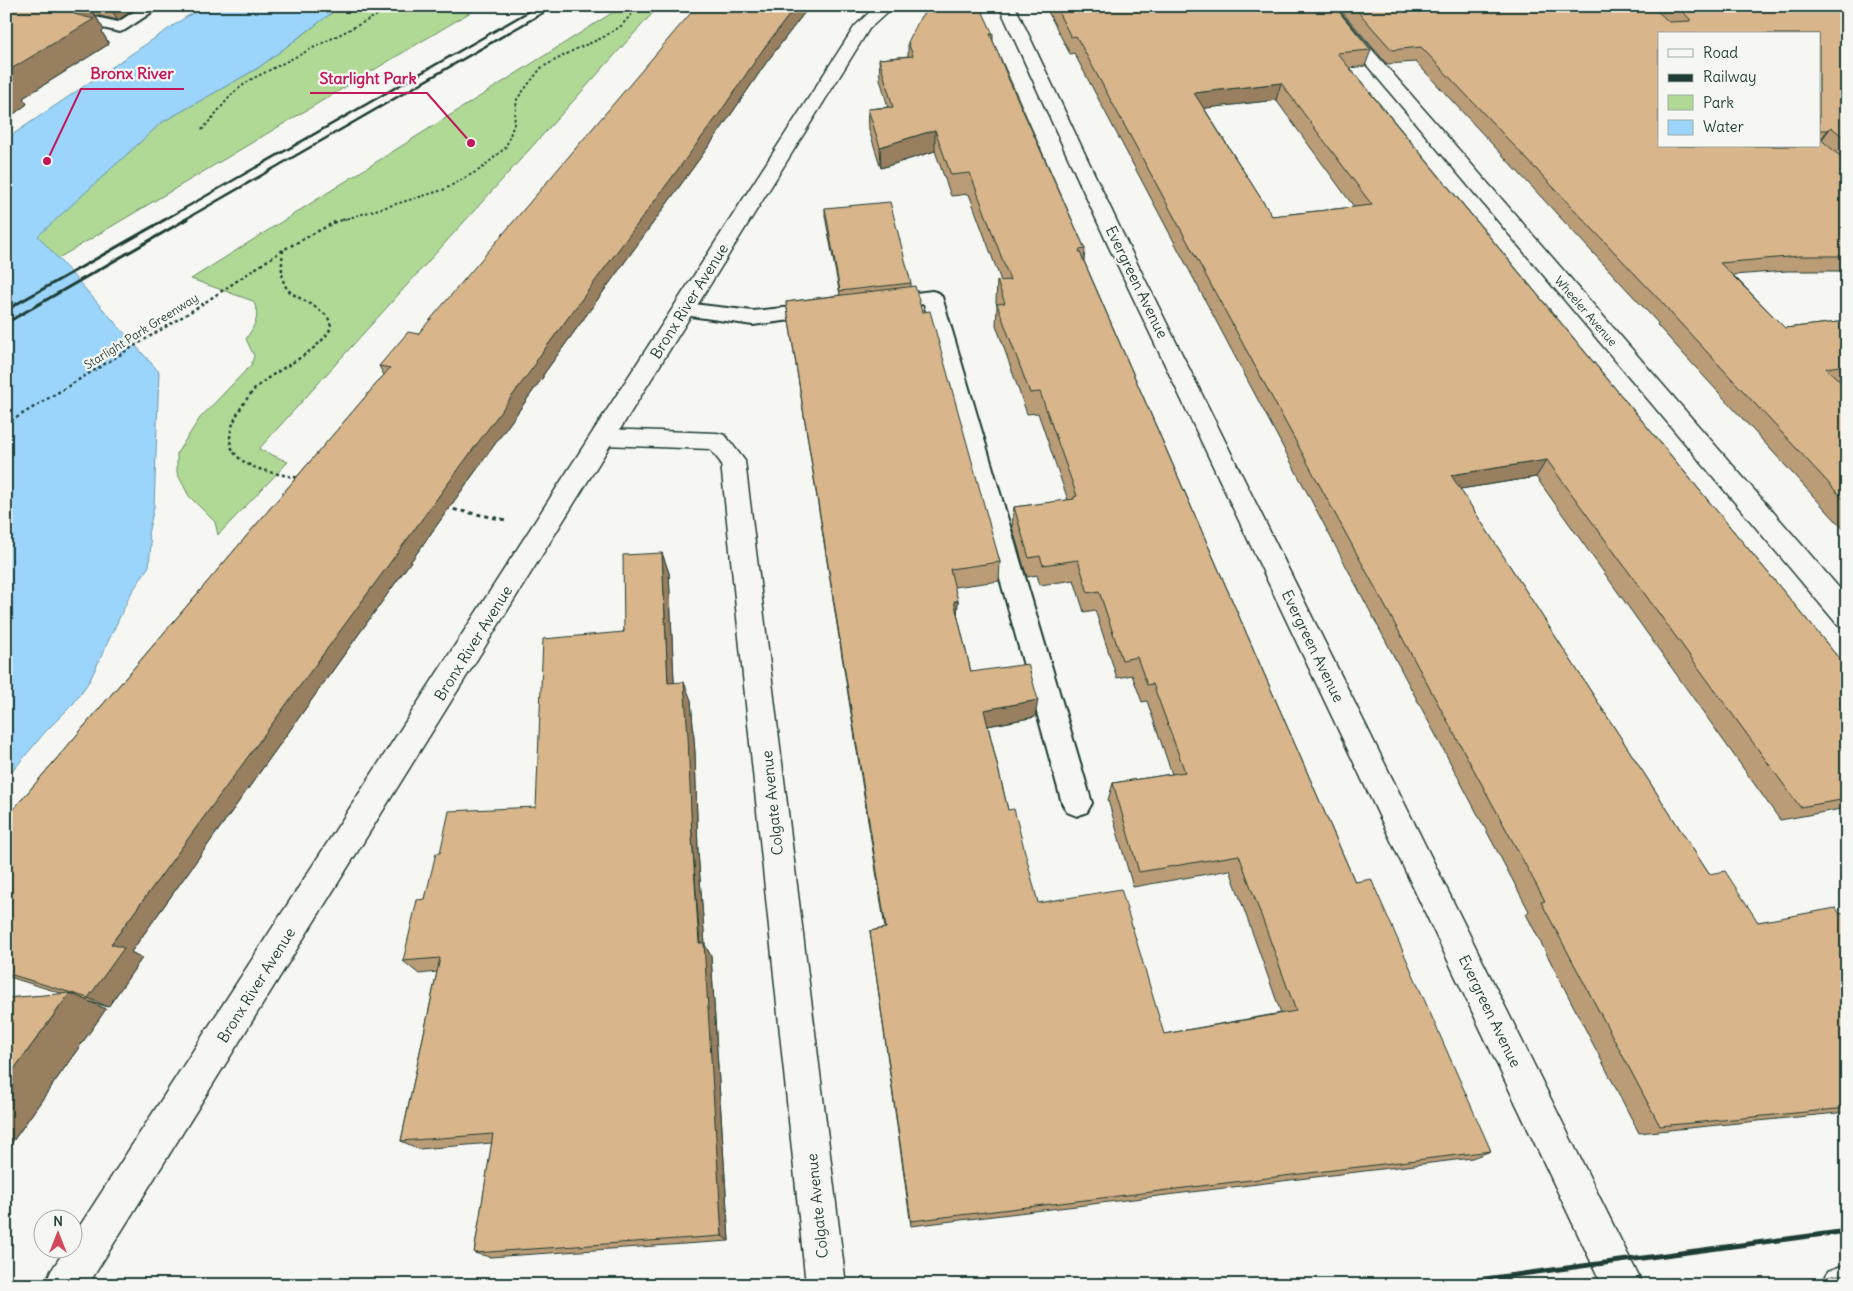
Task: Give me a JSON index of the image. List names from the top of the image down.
{
  "streets": {
    "street": [
      "Evergreen Avenue",
      "Bronx River Avenue",
      "Wheeler Avenue",
      "Colgate Avenue"
    ],
    "path": ["Starlight Park Greenway"]
  },
  "crossings": [
    ["Bronx River Avenue", "Colgate Avenue"]
  ],
  "places": ["Starlight Park", "Bronx River"],
  "legend": [
    "Road",
    "Railway",
    "Park",
    "Water"
  ],
  "north": "top"
}
